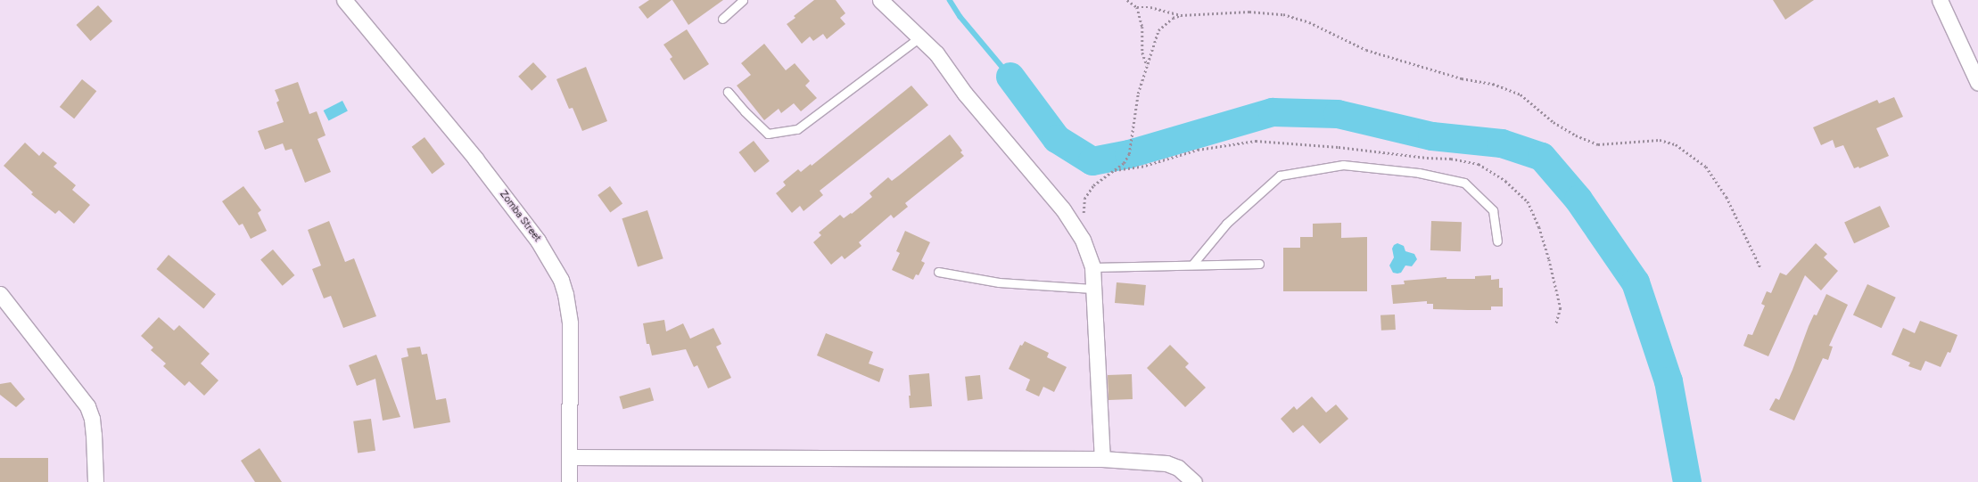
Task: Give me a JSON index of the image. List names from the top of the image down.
{
  "streets": {
    "street": ["Zomba Street"]
  }
}
